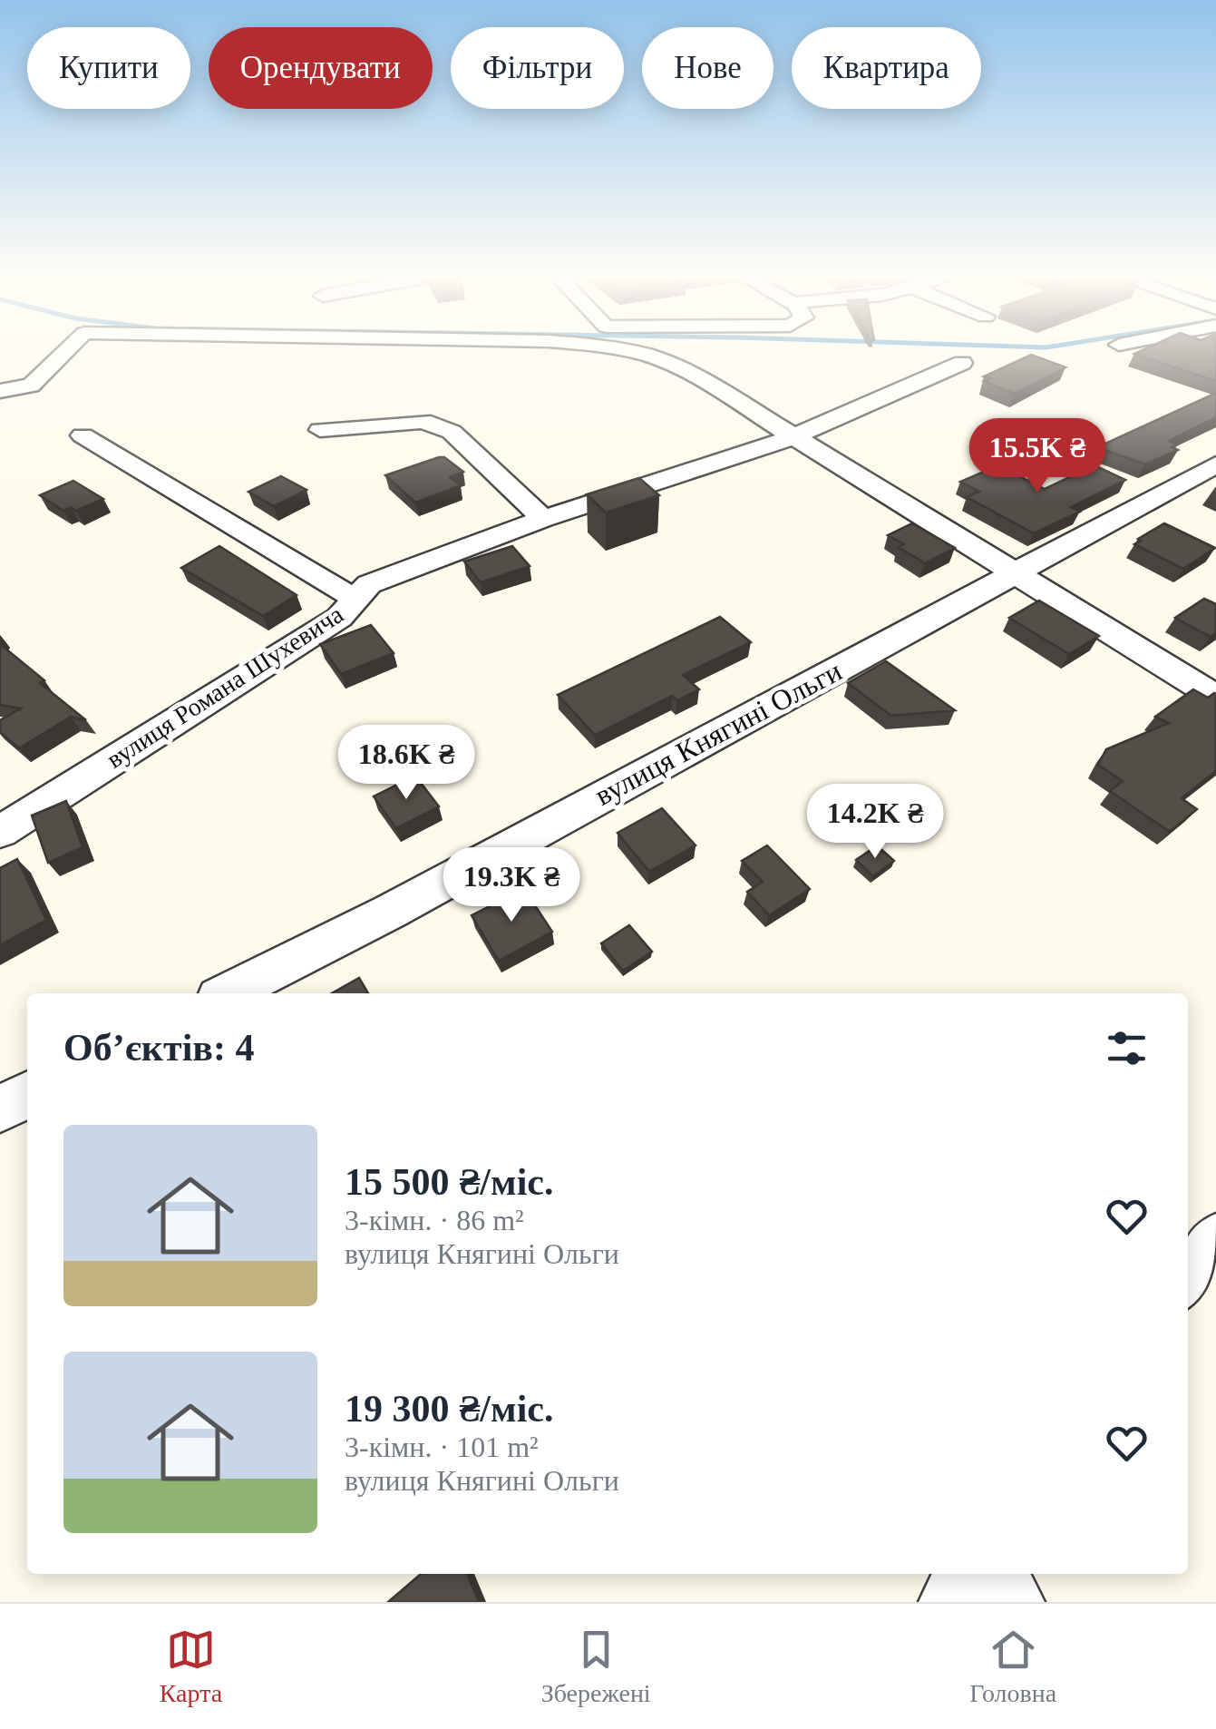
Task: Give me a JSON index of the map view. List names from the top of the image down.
{
  "streets": {
    "street": ["вулиця Романа Шухевича", "вулиця Княгині Ольги"]
  },
  "page": {
    "chip": [
      "Купити",
      "Орендувати",
      "Фільтри",
      "Нове",
      "Квартира"
    ],
    "price": [
      "15.5K ₴",
      "18.6K ₴",
      "14.2K ₴",
      "19.3K ₴"
    ],
    "heading": "Об’єктів: 4",
    "list": [
      {
        "name": "15 500 ₴/міс.",
        "note": "3-кімн. · 86 m² · вулиця Княгині Ольги"
      },
      {
        "name": "19 300 ₴/міс.",
        "note": "3-кімн. · 101 m² · вулиця Княгині Ольги"
      }
    ],
    "tabs": ["Карта", "Збережені", "Головна"]
  }
}
